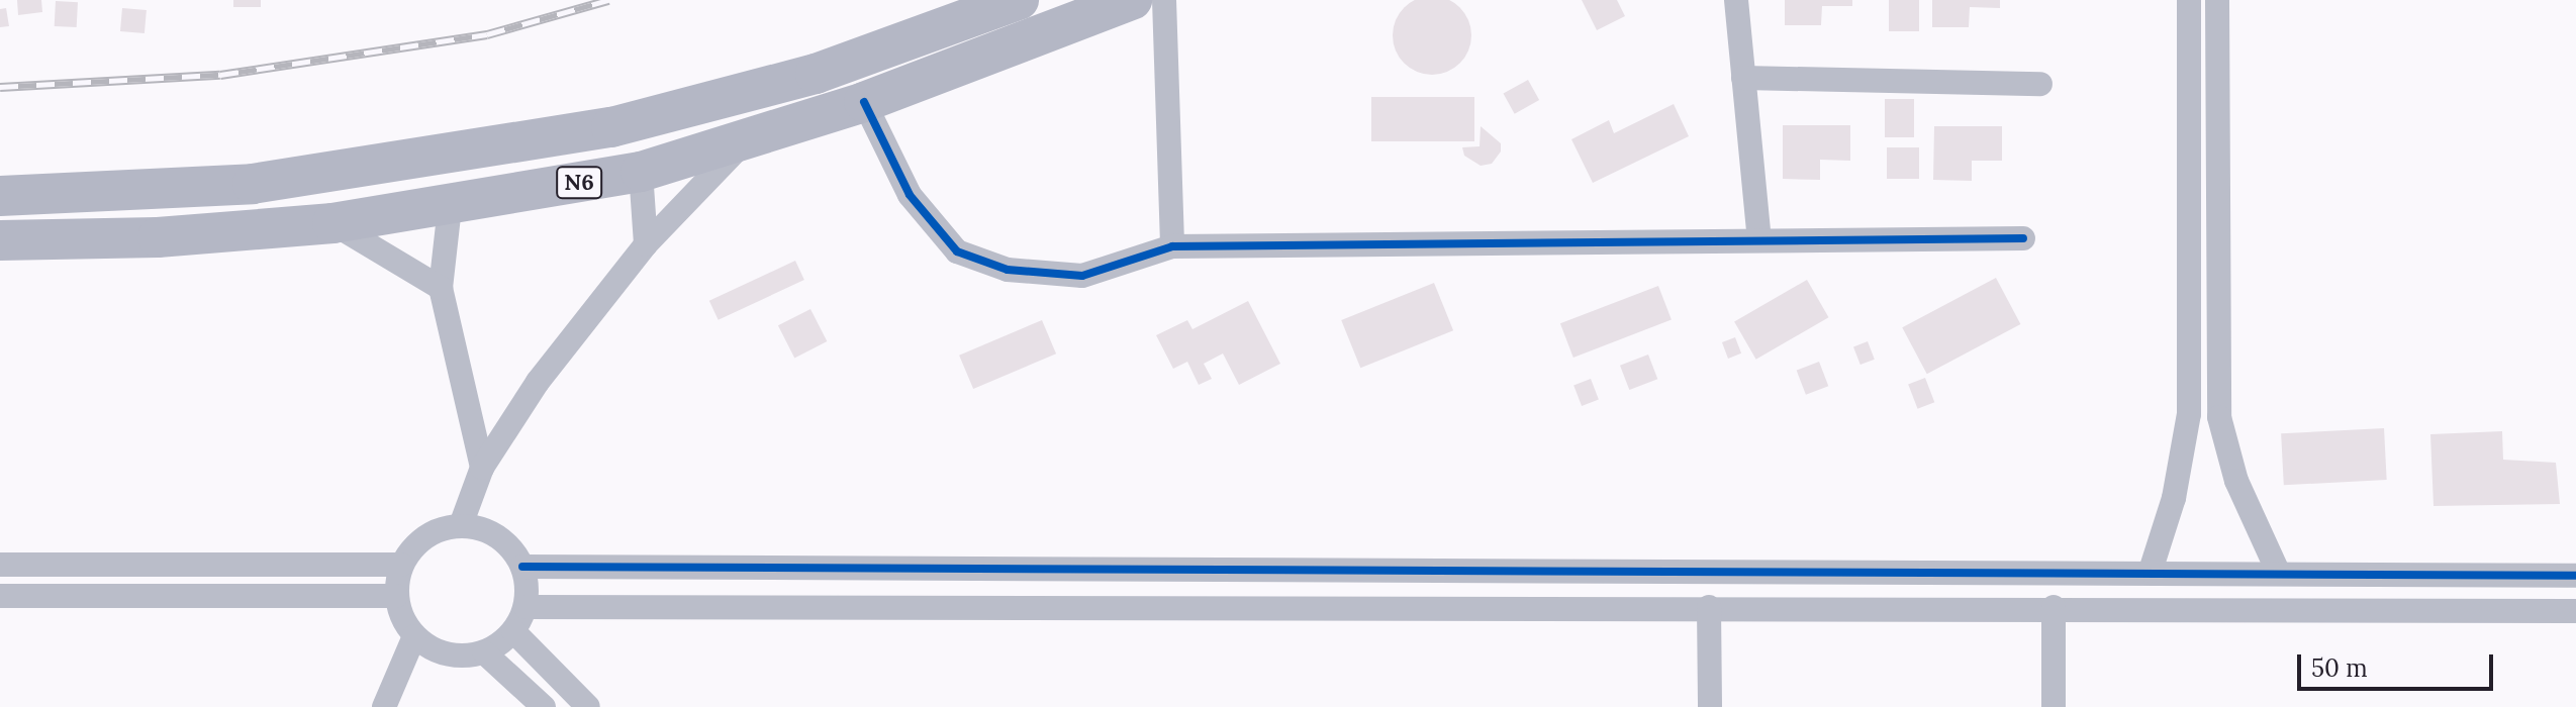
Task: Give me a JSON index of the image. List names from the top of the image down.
{
  "streets": {
    "highway": ["N6"]
  },
  "scale_bar": "50 m"
}
